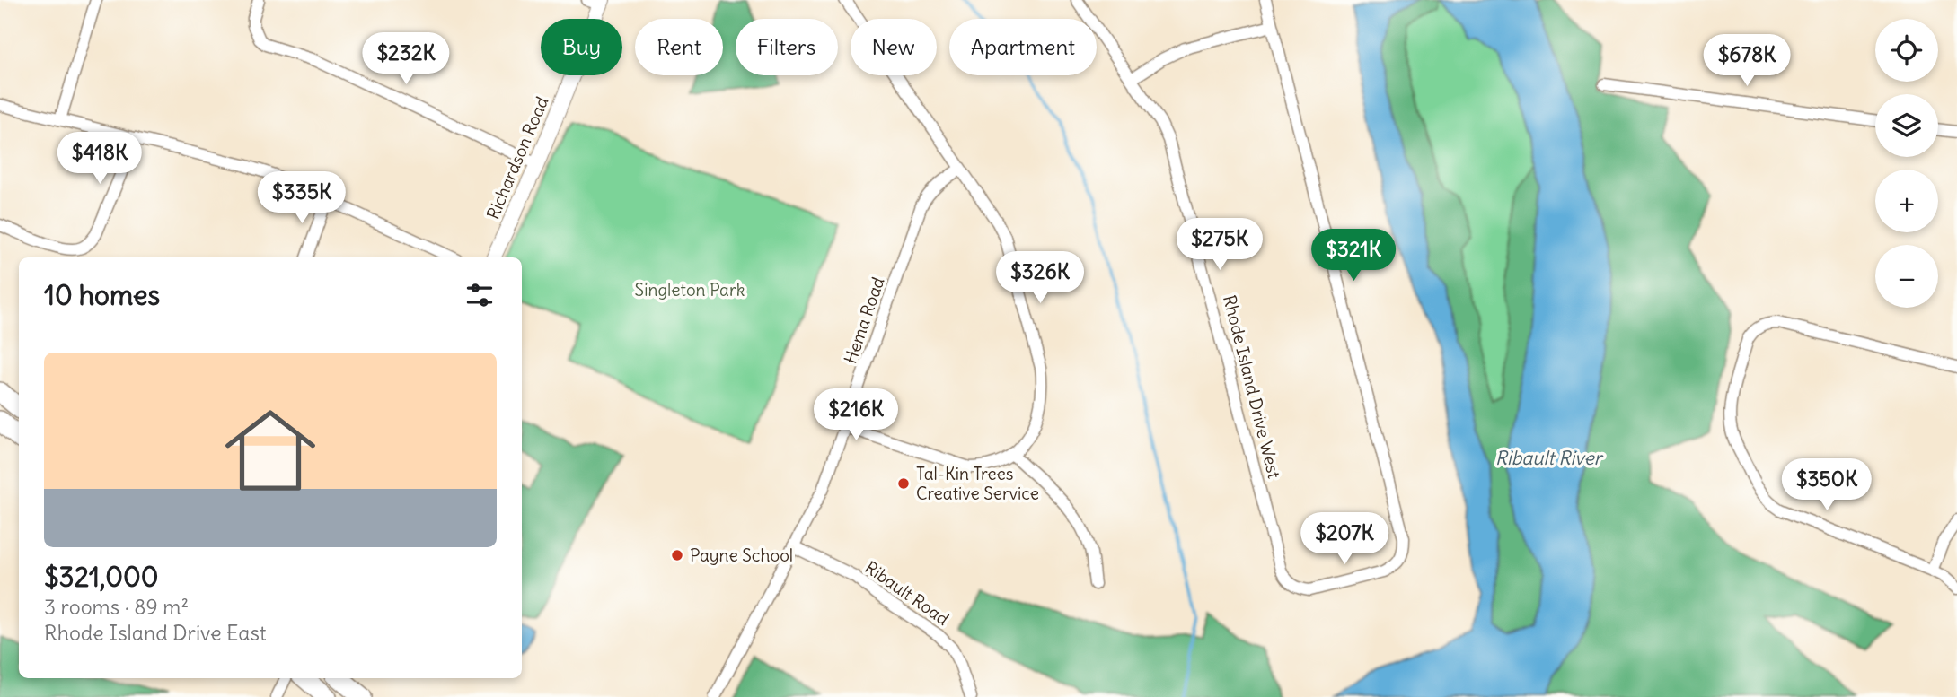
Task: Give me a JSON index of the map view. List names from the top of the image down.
{
  "streets": {
    "street": [
      "Richardson Road",
      "Hema Road",
      "Rhode Island Drive West",
      "Ribault Road"
    ]
  },
  "crossings": [
    ["Hema Road", "Ribault Road"]
  ],
  "water": ["Ribault River"],
  "parks": ["Singleton Park"],
  "places": ["Tal-Kin Trees Creative Service", "Payne School"],
  "page": {
    "map_buttons": ["+", "−"],
    "chip": [
      "Buy",
      "Rent",
      "Filters",
      "New",
      "Apartment"
    ],
    "price": [
      "$232K",
      "$678K",
      "$418K",
      "$335K",
      "$275K",
      "$321K",
      "$326K",
      "$216K",
      "$350K",
      "$207K"
    ],
    "heading": "10 homes",
    "list": [
      {
        "name": "$321,000",
        "note": "3 rooms · 89 m² · Rhode Island Drive East"
      }
    ]
  }
}
